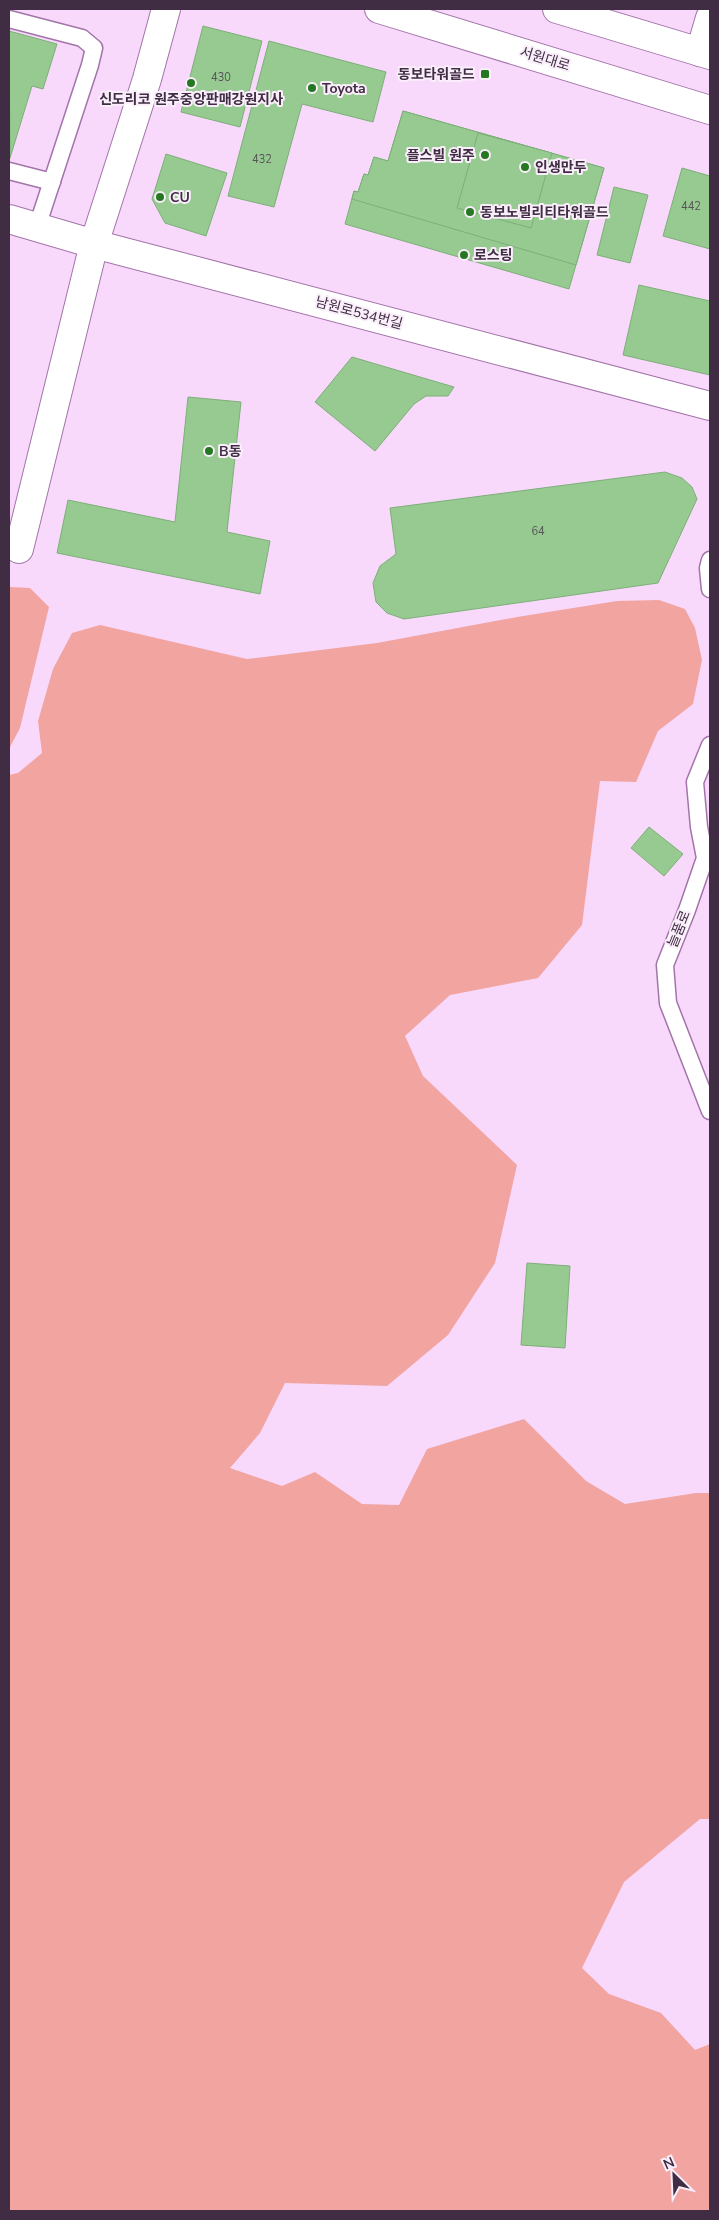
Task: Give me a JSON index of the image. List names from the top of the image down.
{
  "streets": {
    "street": ["서원대로", "남원로534번길"],
    "lane": ["늘품로"]
  },
  "places": {
    "transit": ["동보타워골드"],
    "other": [
      "신도리코 원주중앙판매강원지사",
      "Toyota",
      "플스빌 원주",
      "인생만두",
      "CU",
      "동보노빌리티타워골드",
      "로스팅",
      "B동"
    ]
  },
  "house_numbers": [
    "430",
    "432",
    "442",
    "64"
  ],
  "north": "top left"
}
